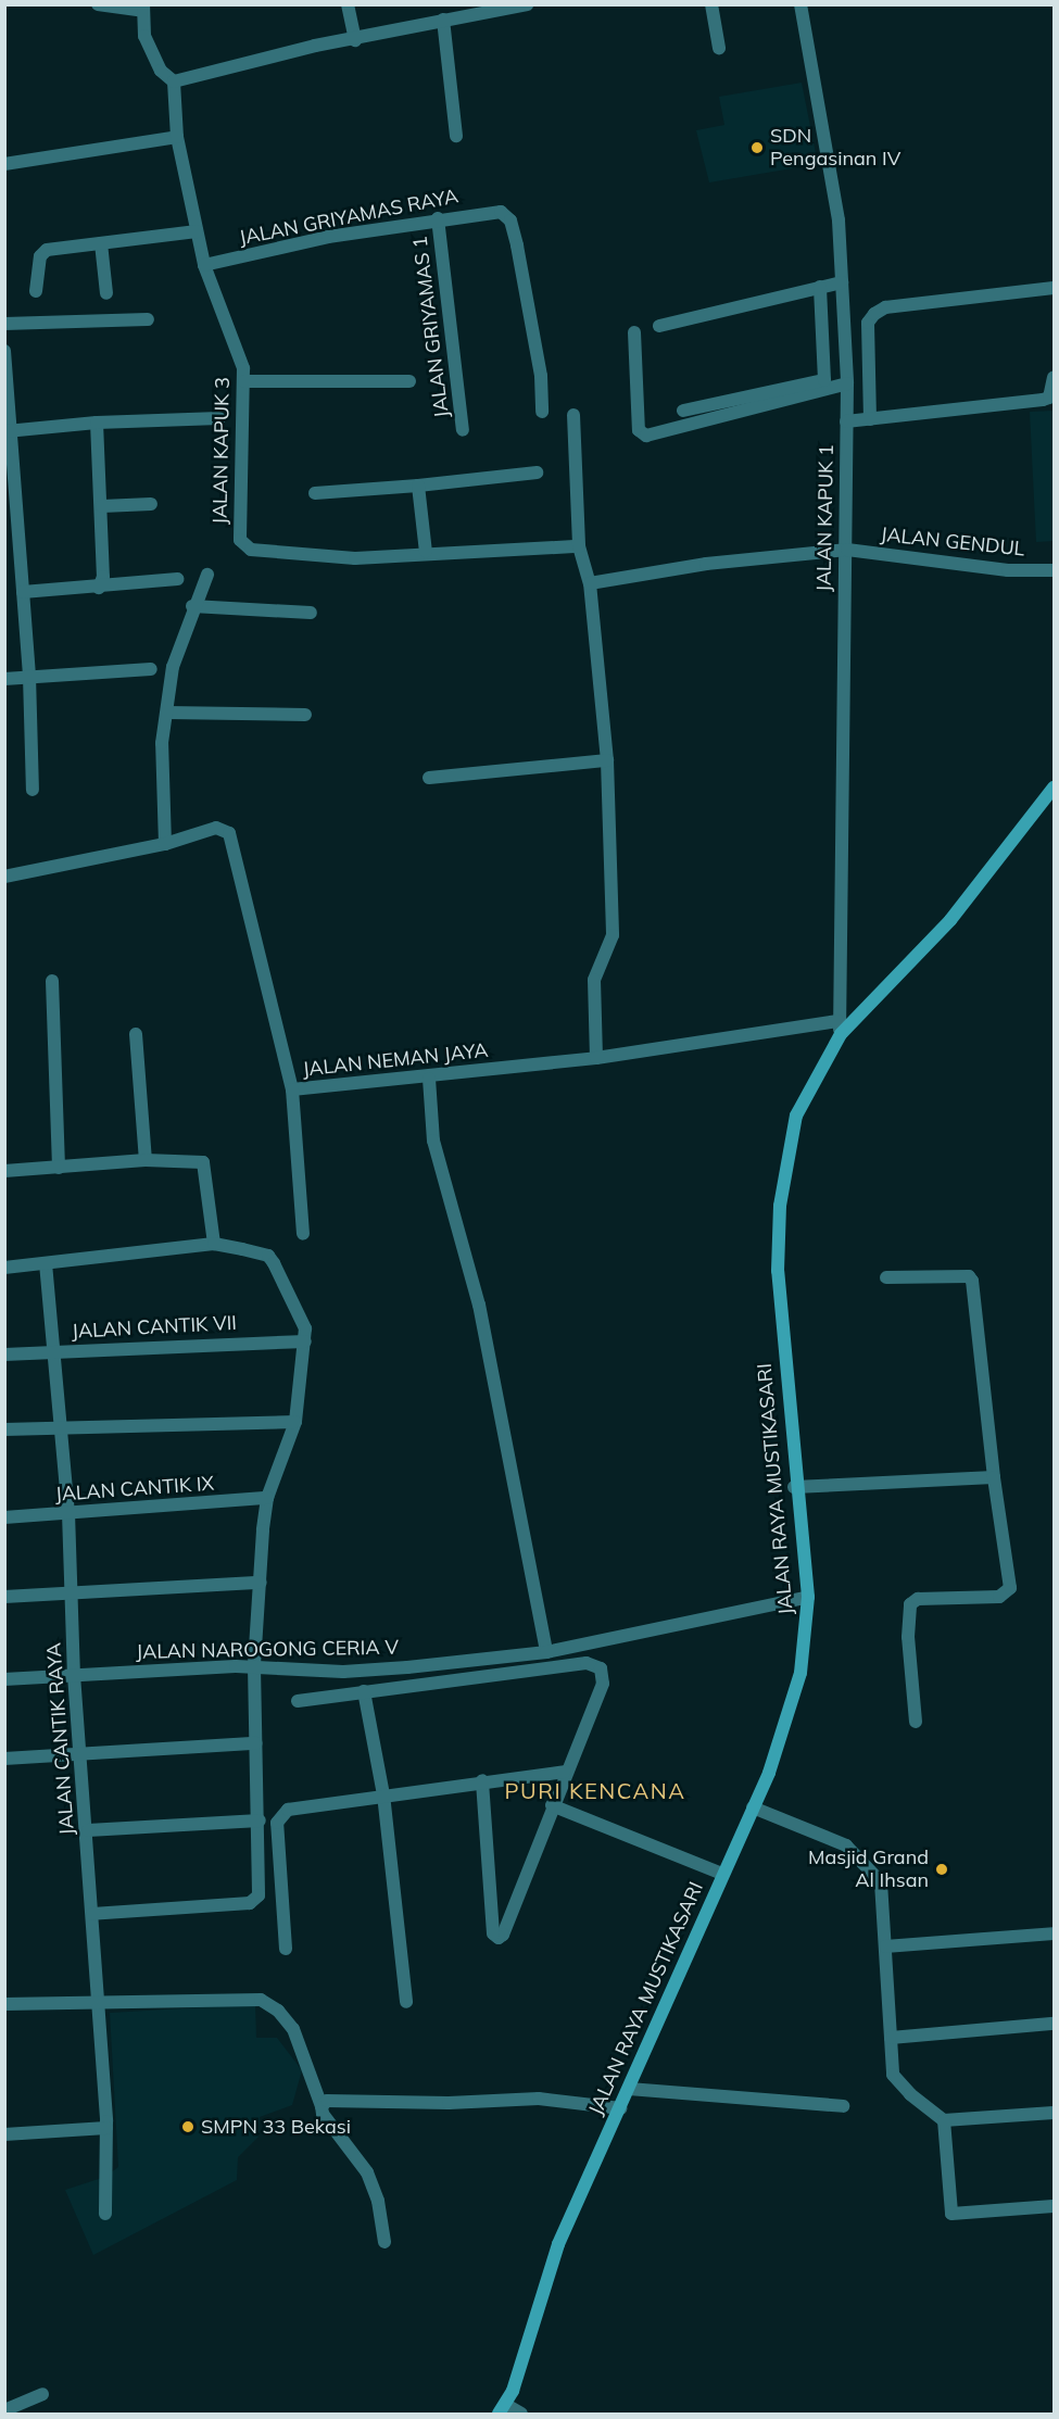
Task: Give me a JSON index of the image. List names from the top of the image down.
{
  "streets": {
    "main road": ["JALAN RAYA MUSTIKASARI"],
    "street": [
      "JALAN GRIYAMAS RAYA",
      "JALAN GRIYAMAS 1",
      "JALAN KAPUK 3",
      "JALAN KAPUK 1",
      "JALAN GENDUL",
      "JALAN NEMAN JAYA",
      "JALAN CANTIK VII",
      "JALAN CANTIK IX",
      "JALAN NAROGONG CERIA V",
      "JALAN CANTIK RAYA"
    ]
  },
  "crossings": [
    ["JALAN GRIYAMAS RAYA", "JALAN GRIYAMAS 1"],
    ["JALAN GRIYAMAS RAYA", "JALAN KAPUK 3"],
    ["JALAN KAPUK 1", "JALAN GENDUL"],
    ["JALAN KAPUK 1", "JALAN NEMAN JAYA"],
    ["JALAN KAPUK 1", "JALAN RAYA MUSTIKASARI"],
    ["JALAN NEMAN JAYA", "JALAN RAYA MUSTIKASARI"],
    ["JALAN CANTIK VII", "JALAN CANTIK RAYA"],
    ["JALAN CANTIK IX", "JALAN CANTIK RAYA"],
    ["JALAN RAYA MUSTIKASARI", "JALAN NAROGONG CERIA V"],
    ["JALAN NAROGONG CERIA V", "JALAN CANTIK RAYA"]
  ],
  "districts": ["PURI KENCANA"],
  "places": ["SDN Pengasinan IV", "Masjid Grand Al Ihsan", "SMPN 33 Bekasi"]
}
